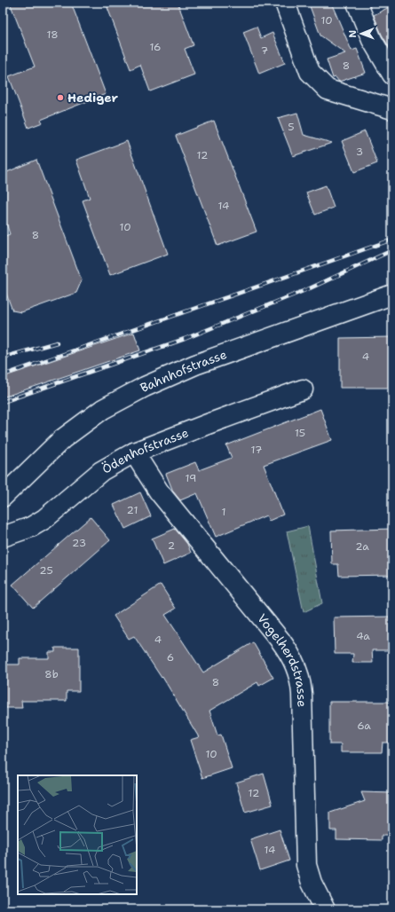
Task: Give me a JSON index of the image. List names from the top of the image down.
{
  "streets": {
    "street": ["Bahnhofstrasse", "Ödenhofstrasse", "Vogelherdstrasse"]
  },
  "crossings": [
    ["Ödenhofstrasse", "Vogelherdstrasse"]
  ],
  "places": ["Hediger"],
  "house_numbers": [
    "10",
    "18",
    "16",
    "7",
    "8",
    "5",
    "3",
    "12",
    "14",
    "10",
    "8",
    "4",
    "15",
    "17",
    "19",
    "21",
    "1",
    "23",
    "2",
    "2a",
    "25",
    "4a",
    "4",
    "6",
    "8b",
    "8",
    "6a",
    "10",
    "12",
    "14"
  ],
  "north": "left"
}
